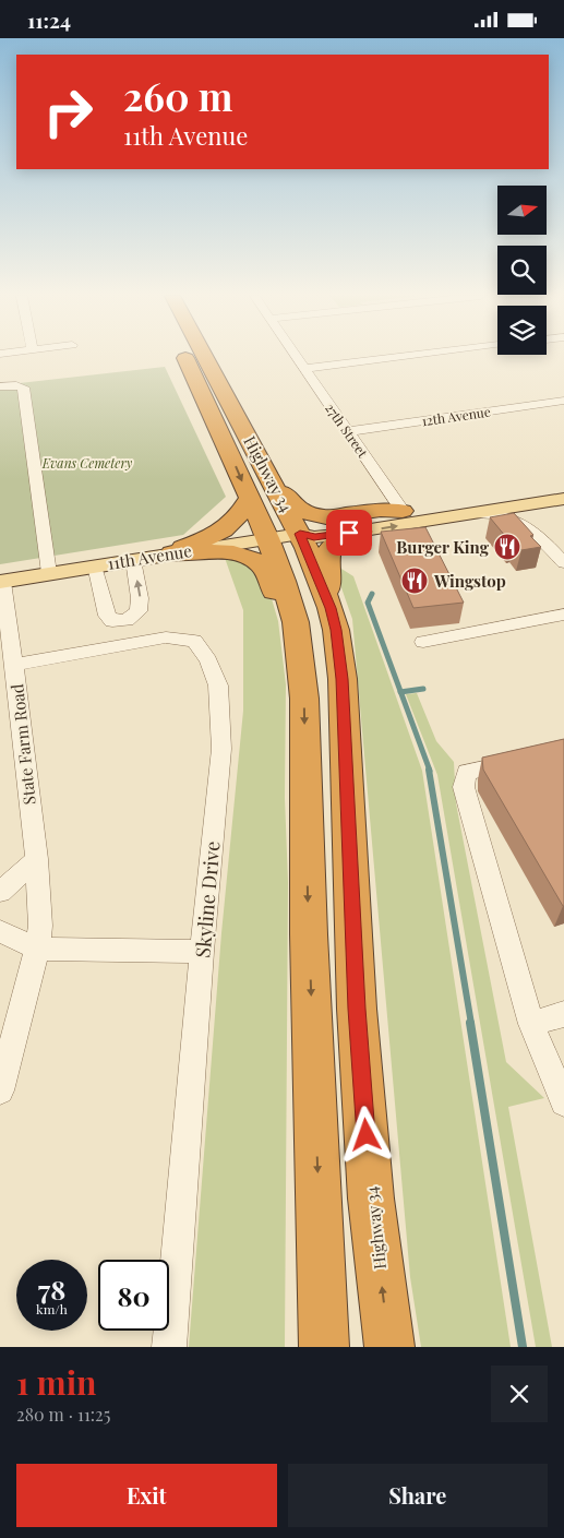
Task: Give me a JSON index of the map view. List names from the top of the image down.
{
  "streets": {
    "highway": ["Highway 34"],
    "main road": ["11th Avenue"],
    "street": [
      "12th Avenue",
      "27th Street",
      "State Farm Road",
      "Skyline Drive"
    ]
  },
  "crossings": [
    ["12th Avenue", "27th Street"],
    ["27th Street", "11th Avenue"],
    ["Highway 34", "11th Avenue"],
    ["11th Avenue", "State Farm Road"],
    ["State Farm Road", "Skyline Drive"]
  ],
  "parks": ["Evans Cemetery"],
  "places": {
    "restaurant": ["Burger King", "Wingstop"]
  },
  "north": "right",
  "page": {
    "status": "11:24",
    "turn": ["260 m", "11th Avenue"],
    "speed": "78 km/h",
    "limit": "80",
    "heading": ["1 min", "280 m · 11:25"],
    "buttons": ["Exit", "Share"]
  }
}
